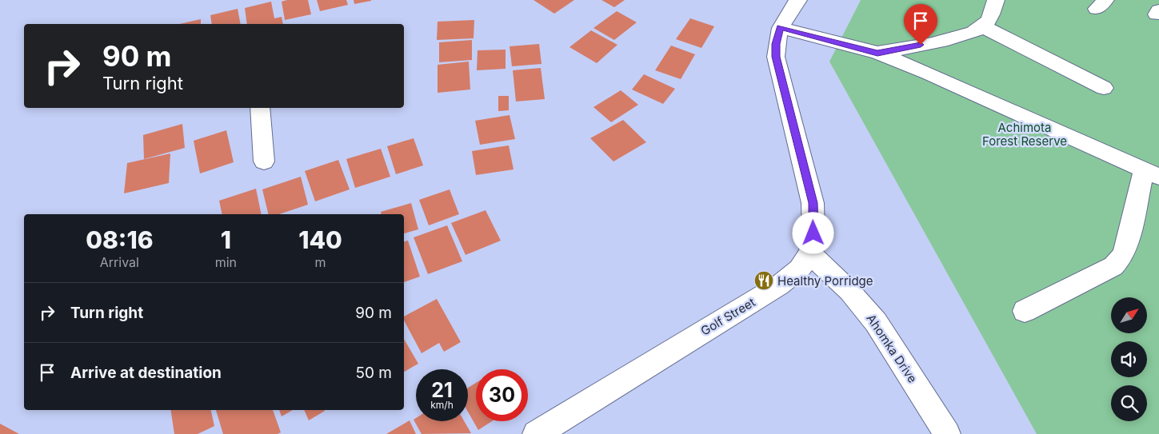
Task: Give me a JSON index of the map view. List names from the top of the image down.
{
  "streets": {
    "street": ["Golf Street", "Ahomka Drive"]
  },
  "crossings": [
    ["Golf Street", "Ahomka Drive"]
  ],
  "parks": ["Achimota Forest Reserve"],
  "places": {
    "restaurant": ["Healthy Porridge"]
  },
  "north": "top right",
  "page": {
    "turn": ["90 m", "Turn right"],
    "eta": [
      "08:16",
      "Arrival",
      "1",
      "min",
      "140",
      "m"
    ],
    "list": [
      {
        "name": "Turn right",
        "value": "90 m"
      },
      {
        "name": "Arrive at destination",
        "value": "50 m"
      }
    ],
    "speed": "21 km/h",
    "limit": "30"
  }
}
